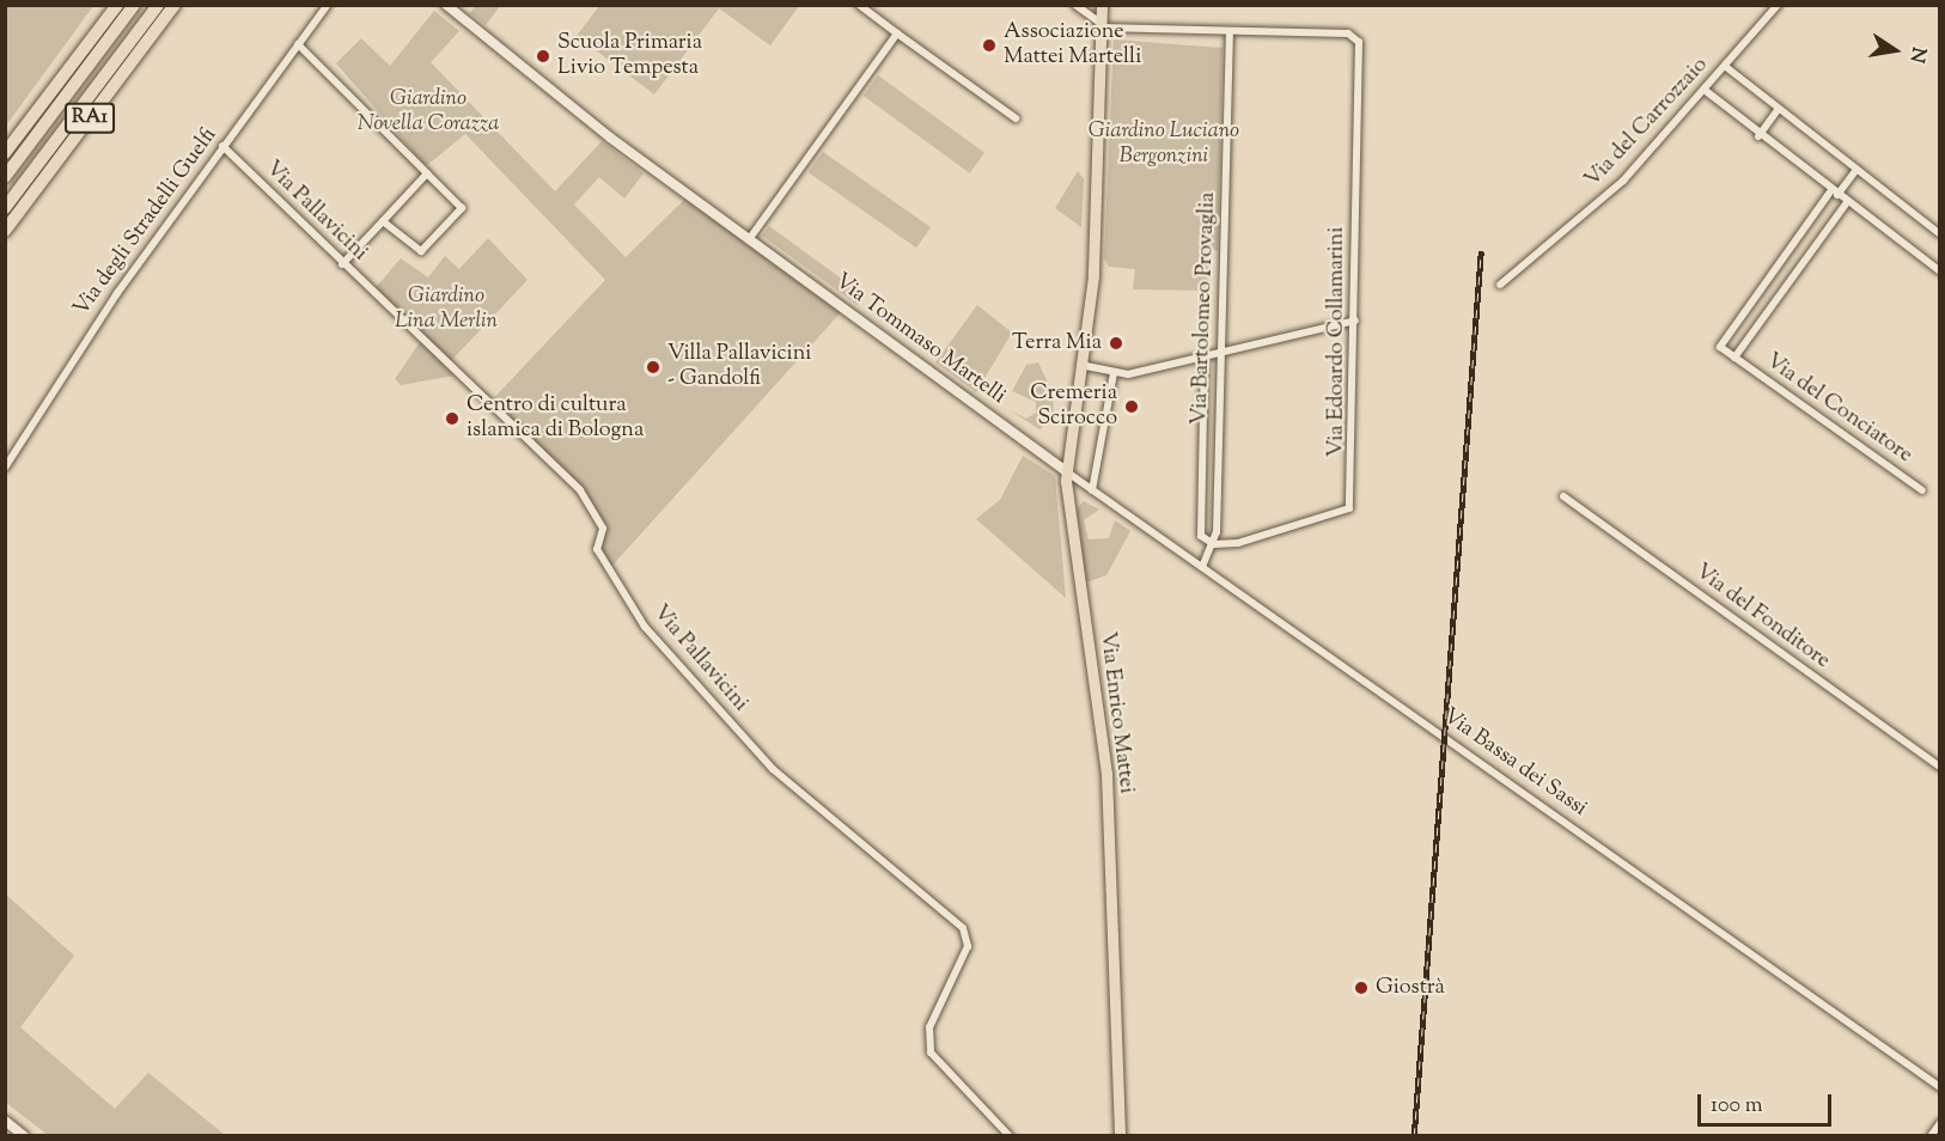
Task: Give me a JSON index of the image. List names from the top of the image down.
{
  "streets": {
    "highway": ["RA1"],
    "main road": ["Via Tommaso Martelli", "Via Enrico Mattei"],
    "street": [
      "Via del Carrozzaio",
      "Via Pallavicini",
      "Via degli Stradelli Guelfi",
      "Via Bartolomeo Provaglia",
      "Via Edoardo Collamarini",
      "Via del Conciatore",
      "Via del Fonditore",
      "Via Bassa dei Sassi"
    ]
  },
  "crossings": [
    ["Via Pallavicini", "Via degli Stradelli Guelfi"],
    ["Via Bartolomeo Provaglia", "Via Edoardo Collamarini"],
    ["Via Bartolomeo Provaglia", "Via Bassa dei Sassi"],
    ["Via Tommaso Martelli", "Via Enrico Mattei"],
    ["Via Tommaso Martelli", "Via Bassa dei Sassi"],
    ["Via Enrico Mattei", "Via Bassa dei Sassi"]
  ],
  "parks": ["Giardino Novella Corazza", "Giardino Luciano Bergonzini", "Giardino Lina Merlin"],
  "places": [
    "Associazione Mattei Martelli",
    "Scuola Primaria Livio Tempesta",
    "Terra Mia",
    "Villa Pallavicini - Gandolfi",
    "Cremeria Scirocco",
    "Centro di cultura islamica di Bologna",
    "Giostrà"
  ],
  "scale_bar": "100 m",
  "north": "right"
}
